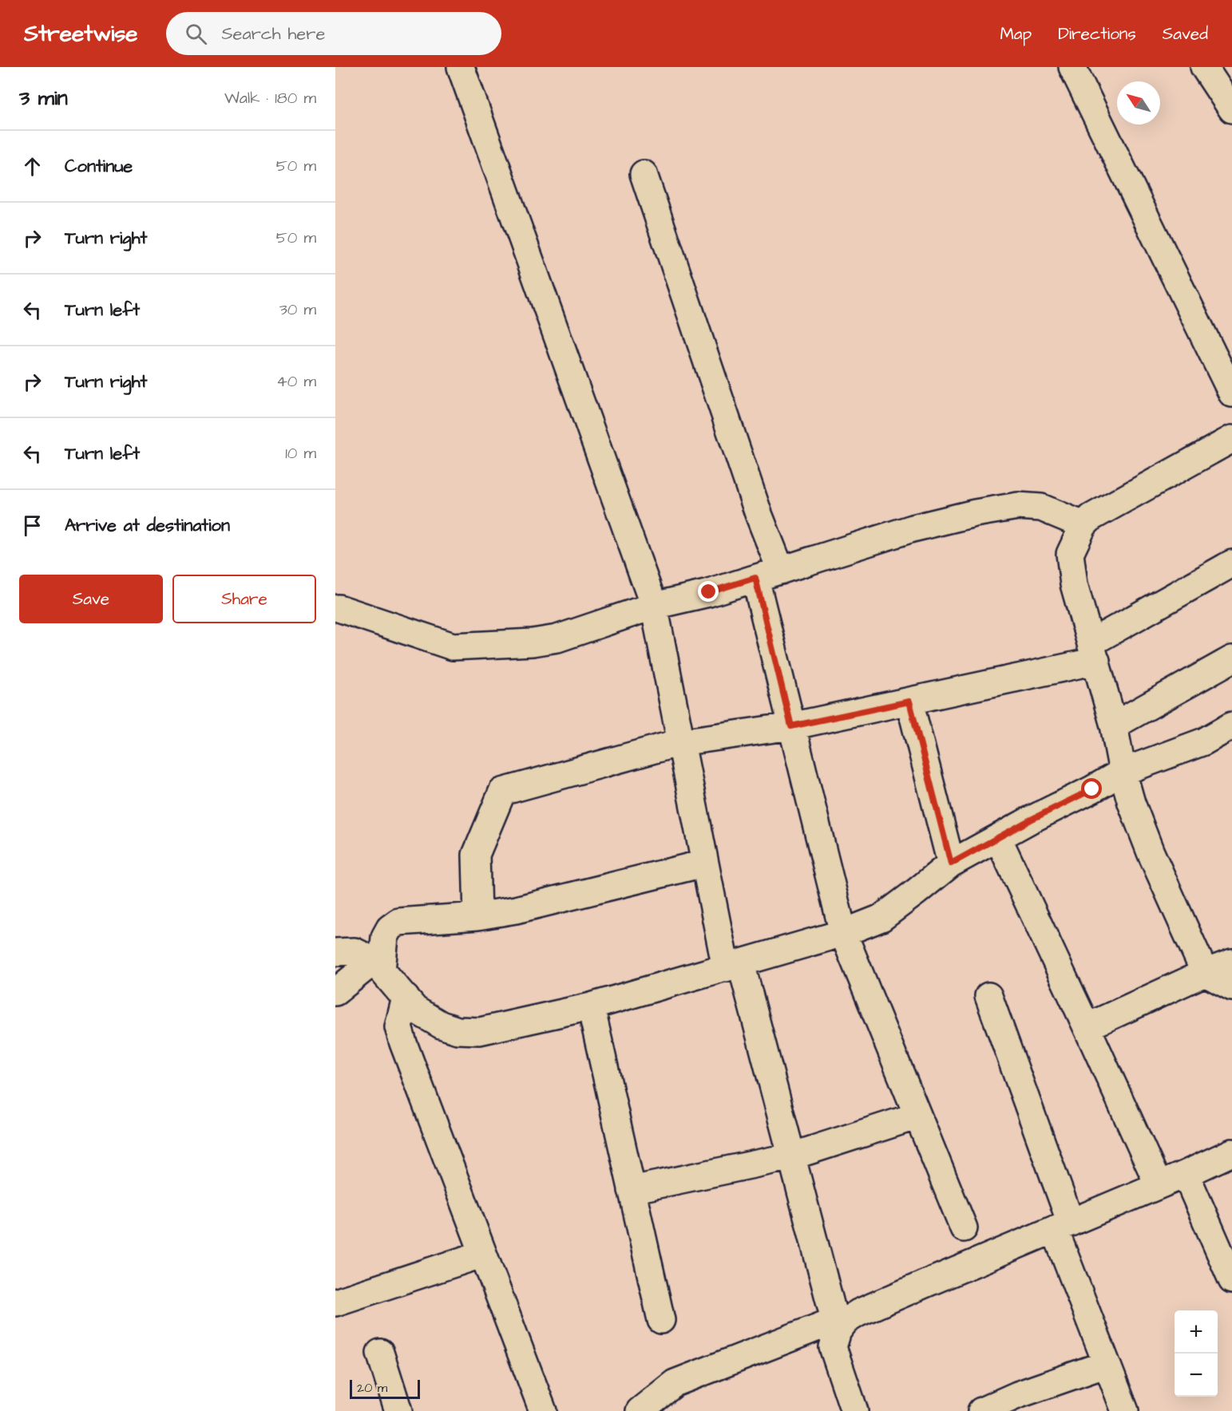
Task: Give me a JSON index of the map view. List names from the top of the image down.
{
  "scale_bar": "20 m",
  "north": "top left",
  "page": {
    "header": "Streetwise",
    "search": "Search here",
    "nav": ["Map", "Directions", "Saved"],
    "heading": ["3 min", "Walk · 180 m"],
    "list": [
      ["Continue", "50 m"],
      ["Turn right", "50 m"],
      ["Turn left", "30 m"],
      ["Turn right", "40 m"],
      ["Turn left", "10 m"],
      "Arrive at destination"
    ],
    "buttons": ["Save", "Share"],
    "map_buttons": ["+", "−"],
    "scale": "20 m"
  }
}
